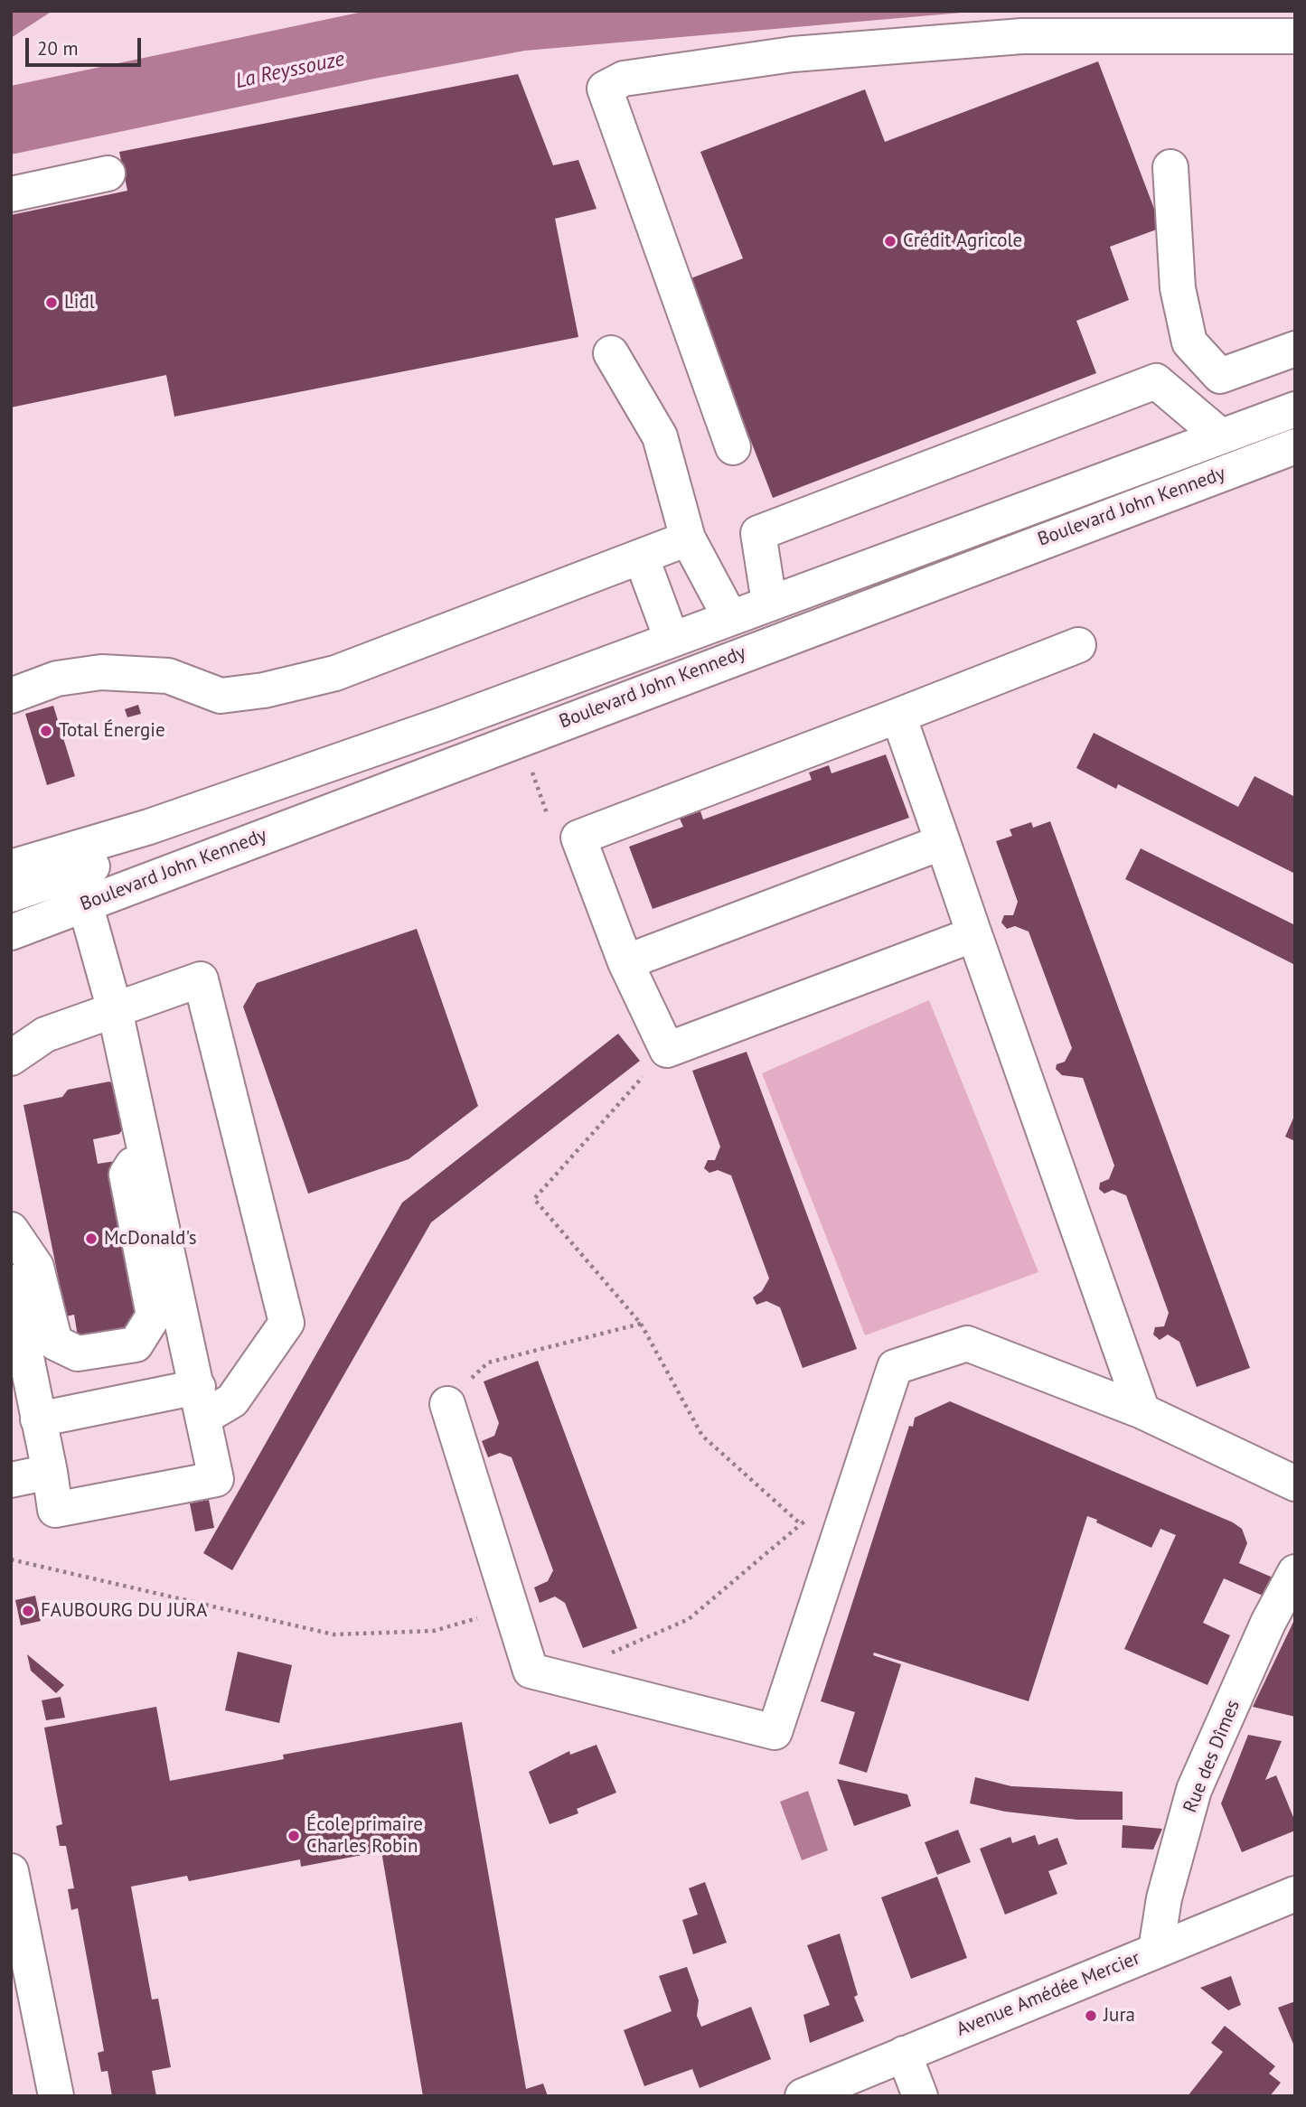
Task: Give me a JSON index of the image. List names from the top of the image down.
{
  "streets": {
    "main road": ["Boulevard John Kennedy", "Rue des Dîmes", "Avenue Amédée Mercier"]
  },
  "crossings": [
    ["Rue des Dîmes", "Avenue Amédée Mercier"]
  ],
  "water": ["La Reyssouze"],
  "places": [
    "Crédit Agricole",
    "Lidl",
    "Total Énergie",
    "McDonald's",
    "FAUBOURG DU JURA",
    "École primaire Charles Robin",
    "Jura"
  ],
  "scale_bar": "20 m"
}
